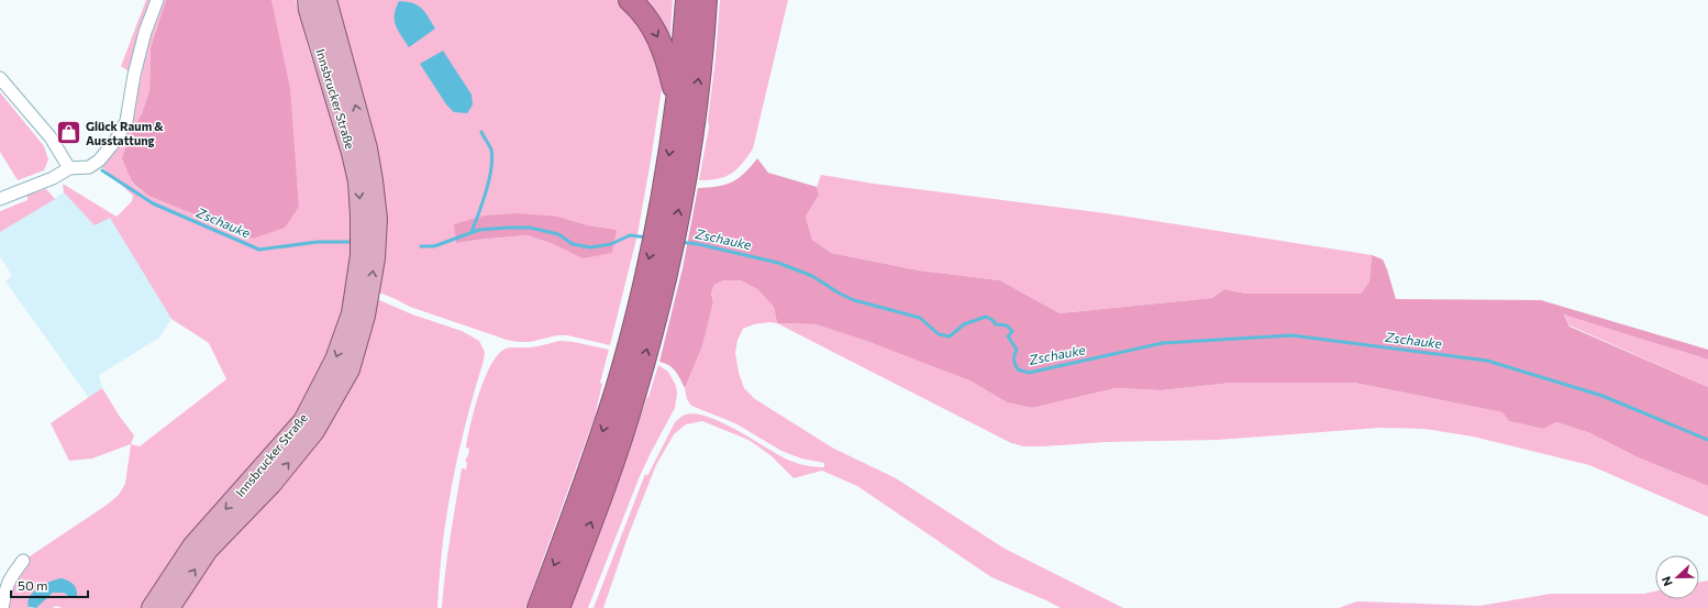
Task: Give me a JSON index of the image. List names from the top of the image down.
{
  "streets": {
    "main road": ["Innsbrucker Straße"]
  },
  "water": ["Zschauke"],
  "places": {
    "shop": ["Glück Raum & Ausstattung"]
  },
  "scale_bar": "50 m",
  "north": "left"
}
